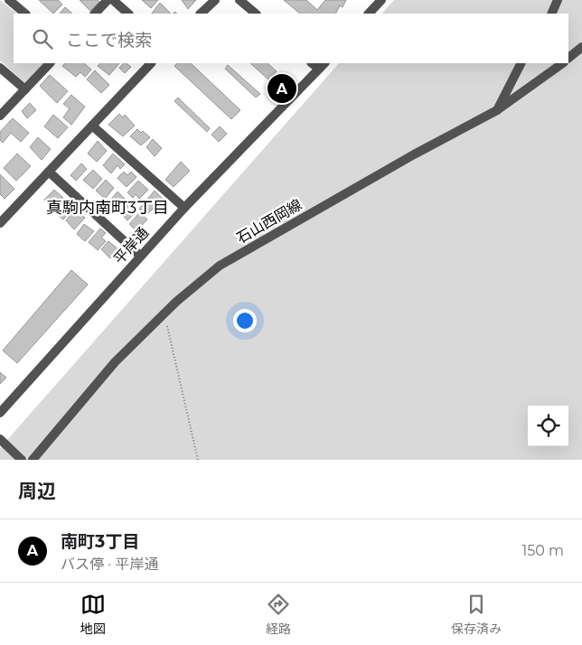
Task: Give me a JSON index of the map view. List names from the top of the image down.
{
  "streets": {
    "street": ["石山西岡線", "平岸通"]
  },
  "districts": ["真駒内南町3丁目"],
  "page": {
    "search": "ここで検索",
    "pins": "A",
    "heading": "周辺",
    "list": [
      {
        "mark": "A",
        "name": "南町3丁目",
        "note": "バス停 · 平岸通",
        "value": "150 m"
      }
    ],
    "nav": ["地図", "経路", "保存済み"]
  }
}
